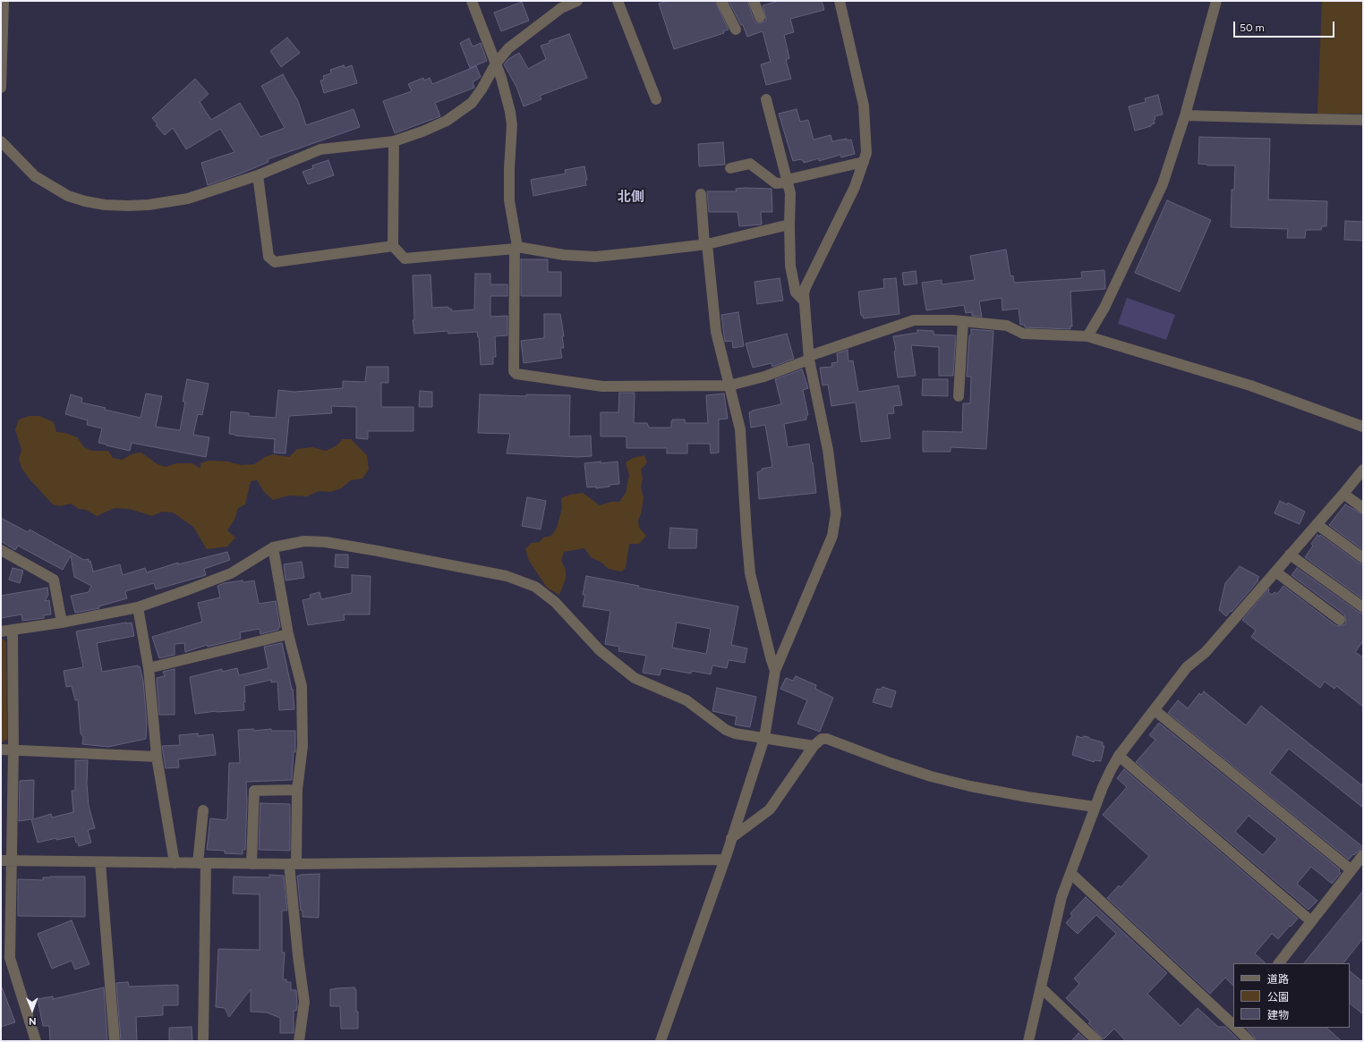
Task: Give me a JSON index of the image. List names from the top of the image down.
{
  "districts": ["北側"],
  "legend": ["道路", "公園", "建物"],
  "scale_bar": "50 m",
  "north": "bottom"
}
